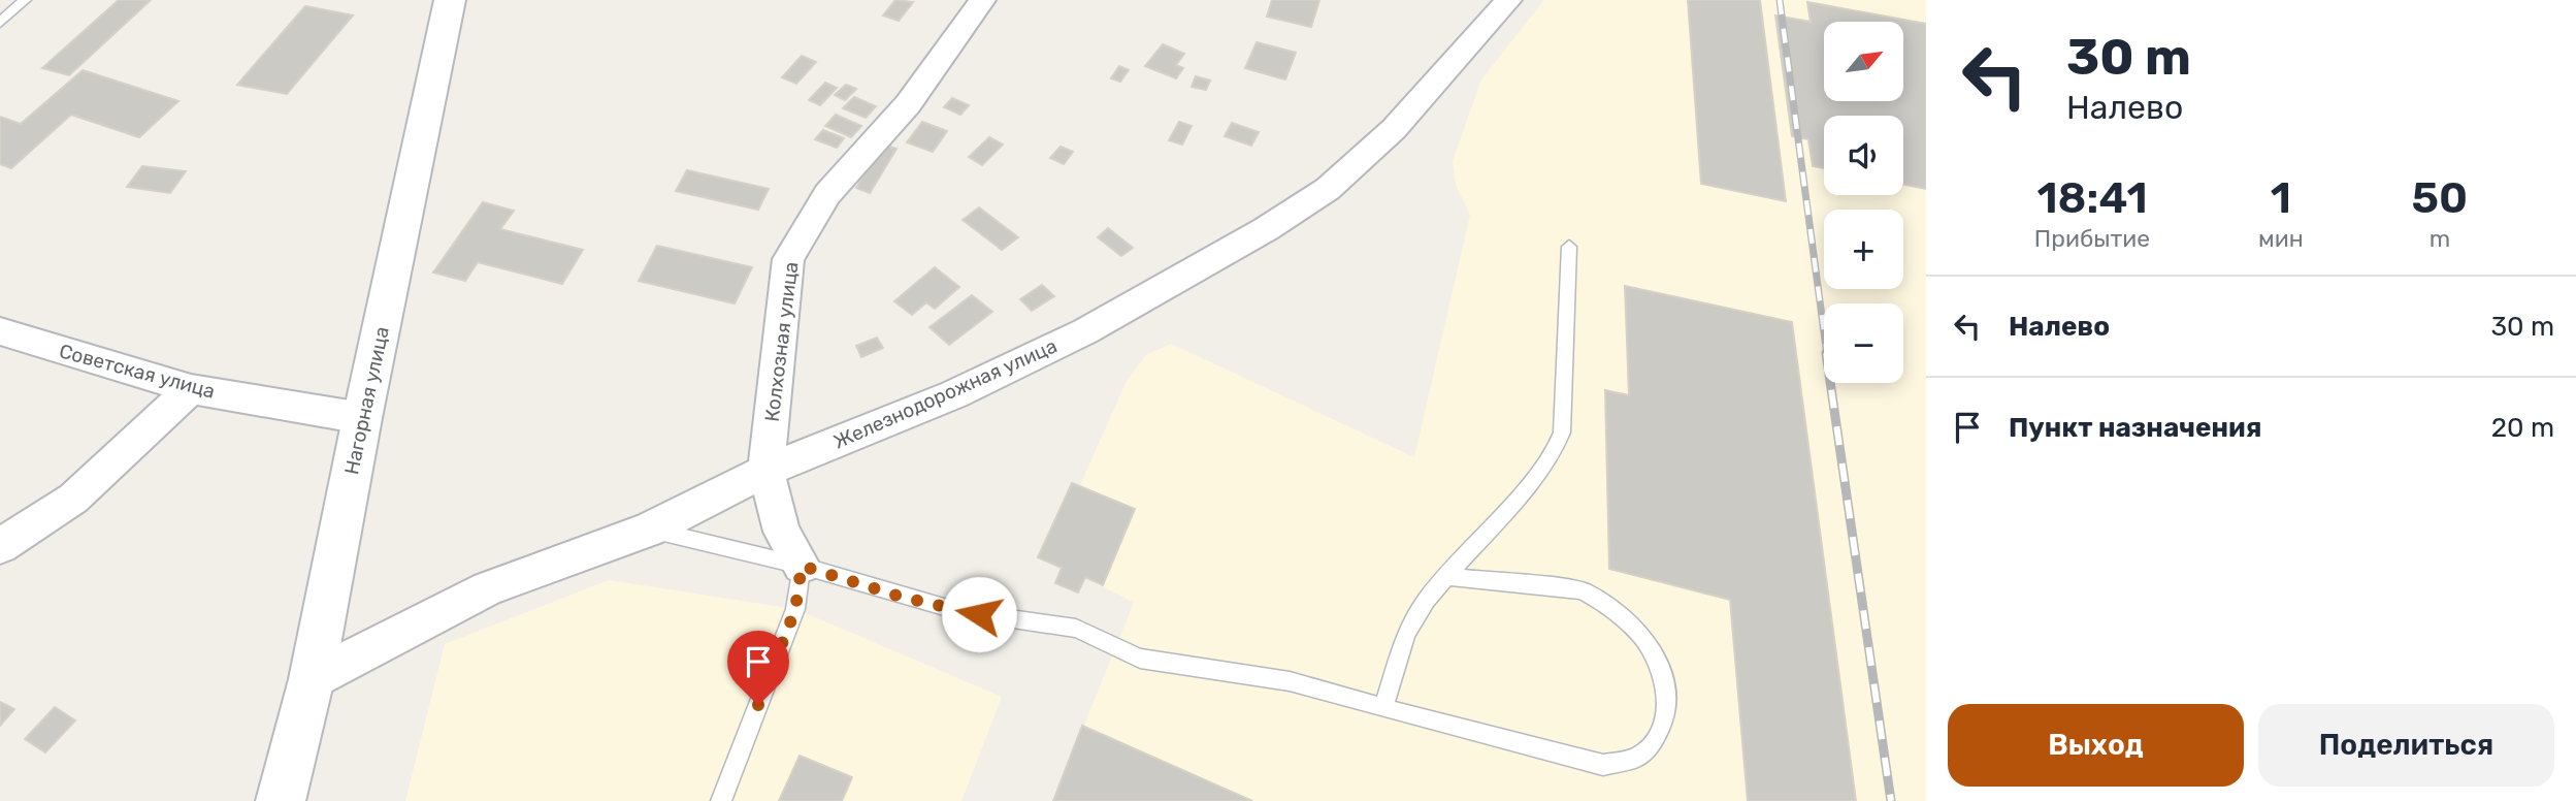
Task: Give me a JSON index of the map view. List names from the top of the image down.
{
  "streets": {
    "main road": ["Нагорная улица"],
    "street": ["Колхозная улица", "Советская улица", "Железнодорожная улица"]
  },
  "crossings": [
    ["Колхозная улица", "Железнодорожная улица"],
    ["Советская улица", "Нагорная улица"],
    ["Железнодорожная улица", "Нагорная улица"]
  ],
  "north": "top right",
  "page": {
    "turn": ["30 m", "Налево"],
    "map_buttons": ["+", "−"],
    "eta": [
      "18:41",
      "Прибытие",
      "1",
      "мин",
      "50",
      "m"
    ],
    "list": [
      {
        "name": "Налево",
        "value": "30 m"
      },
      {
        "name": "Пункт назначения",
        "value": "20 m"
      }
    ],
    "buttons": ["Выход", "Поделиться"]
  }
}
